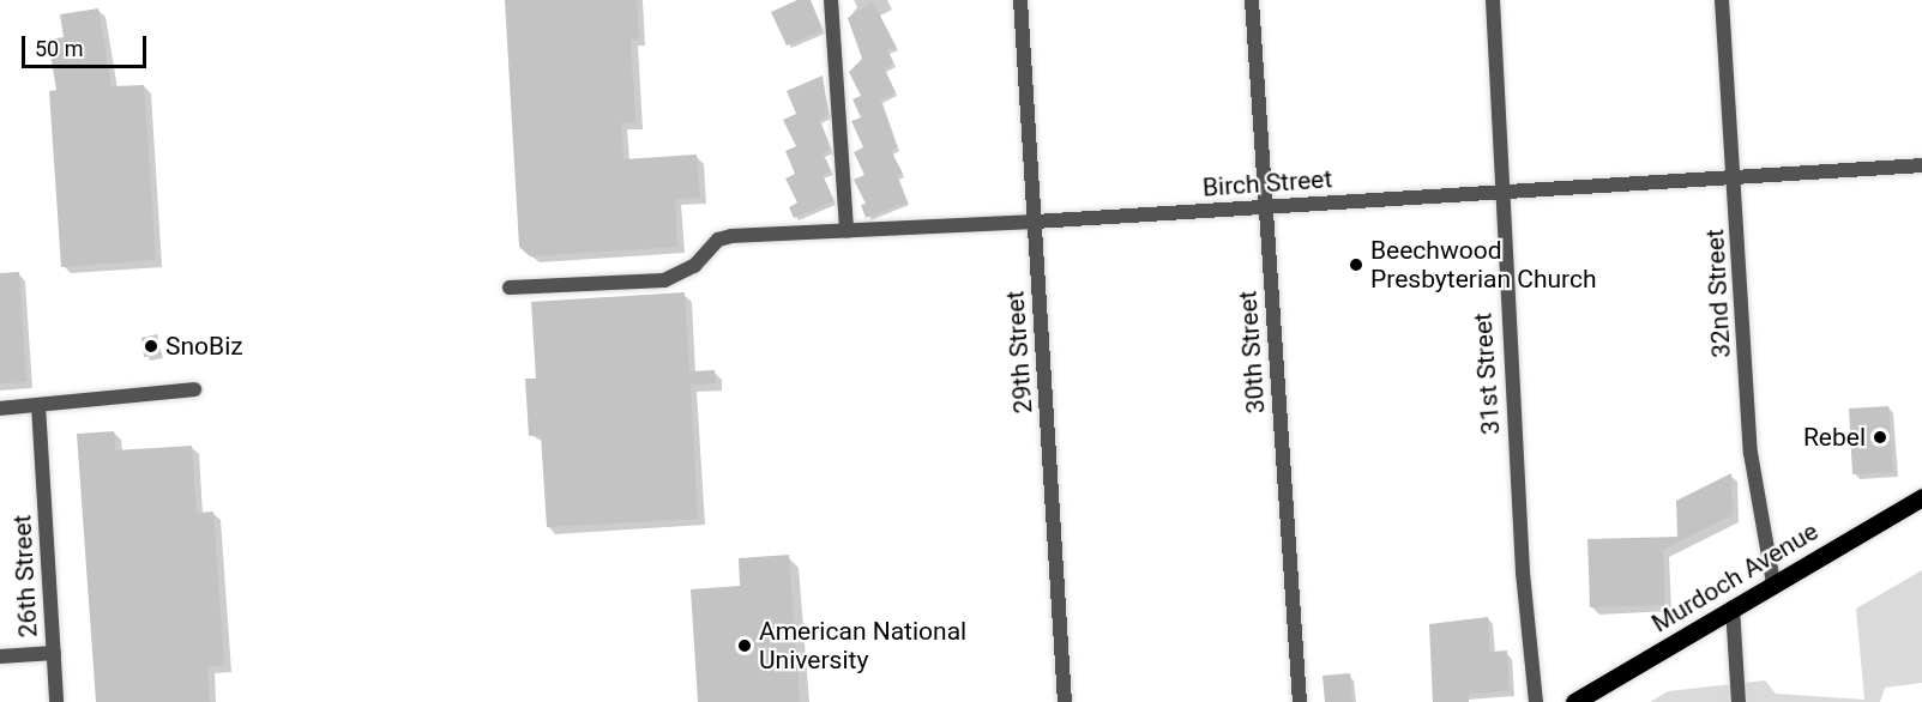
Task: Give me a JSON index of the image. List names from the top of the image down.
{
  "streets": {
    "main road": ["Murdoch Avenue"],
    "street": [
      "Birch Street",
      "32nd Street",
      "29th Street",
      "30th Street",
      "31st Street",
      "26th Street"
    ]
  },
  "crossings": [
    ["Birch Street", "32nd Street"],
    ["Birch Street", "29th Street"],
    ["Birch Street", "30th Street"],
    ["Birch Street", "31st Street"],
    ["32nd Street", "Murdoch Avenue"]
  ],
  "places": [
    "Beechwood Presbyterian Church",
    "SnoBiz",
    "Rebel",
    "American National University"
  ],
  "scale_bar": "50 m"
}
